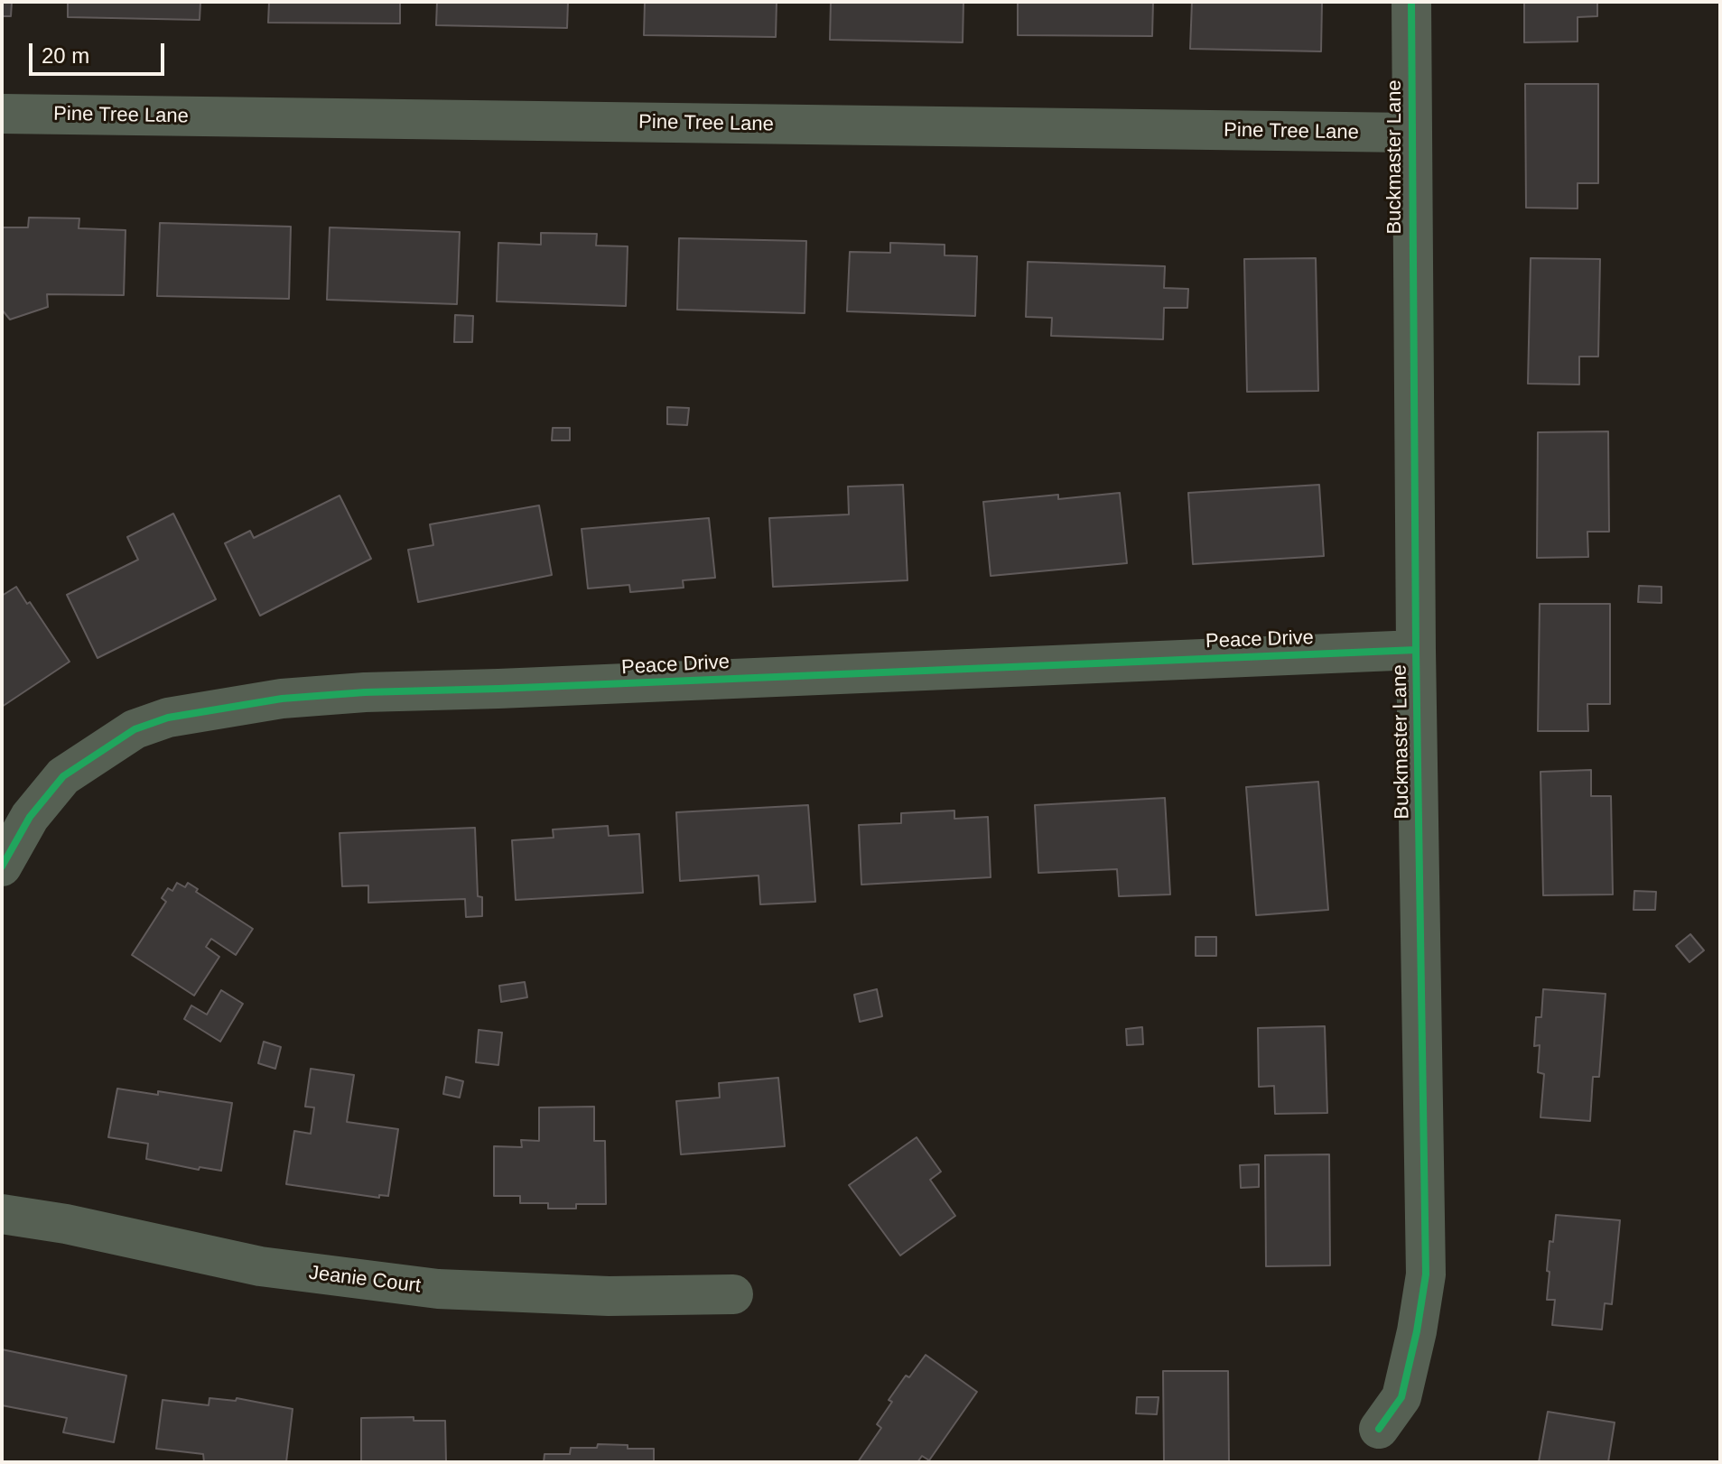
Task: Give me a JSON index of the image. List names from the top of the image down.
{
  "streets": {
    "street": [
      "Pine Tree Lane",
      "Buckmaster Lane",
      "Peace Drive",
      "Jeanie Court"
    ]
  },
  "crossings": [
    ["Pine Tree Lane", "Buckmaster Lane"],
    ["Buckmaster Lane", "Peace Drive"]
  ],
  "scale_bar": "20 m"
}
